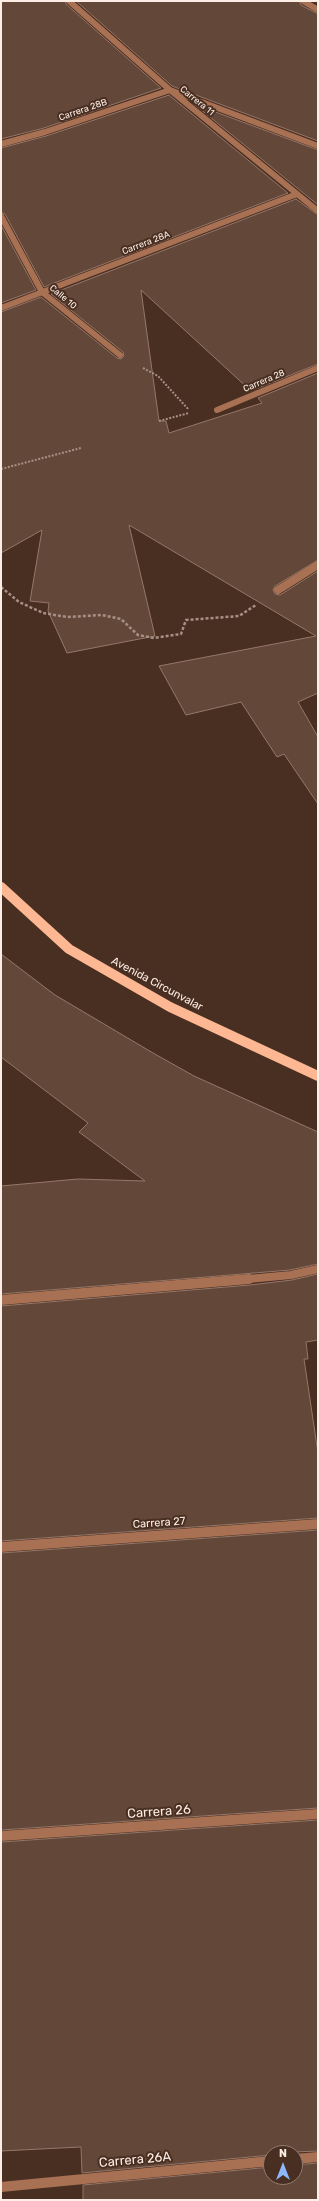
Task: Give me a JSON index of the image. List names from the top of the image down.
{
  "streets": {
    "main road": ["Avenida Circunvalar"],
    "street": [
      "Carrera 11",
      "Carrera 28B",
      "Carrera 28A",
      "Calle 10",
      "Carrera 28",
      "Carrera 27",
      "Carrera 26",
      "Carrera 26A"
    ]
  },
  "crossings": [
    ["Carrera 11", "Carrera 28B"],
    ["Carrera 11", "Carrera 28A"],
    ["Carrera 28A", "Calle 10"]
  ],
  "north": "top"
}
